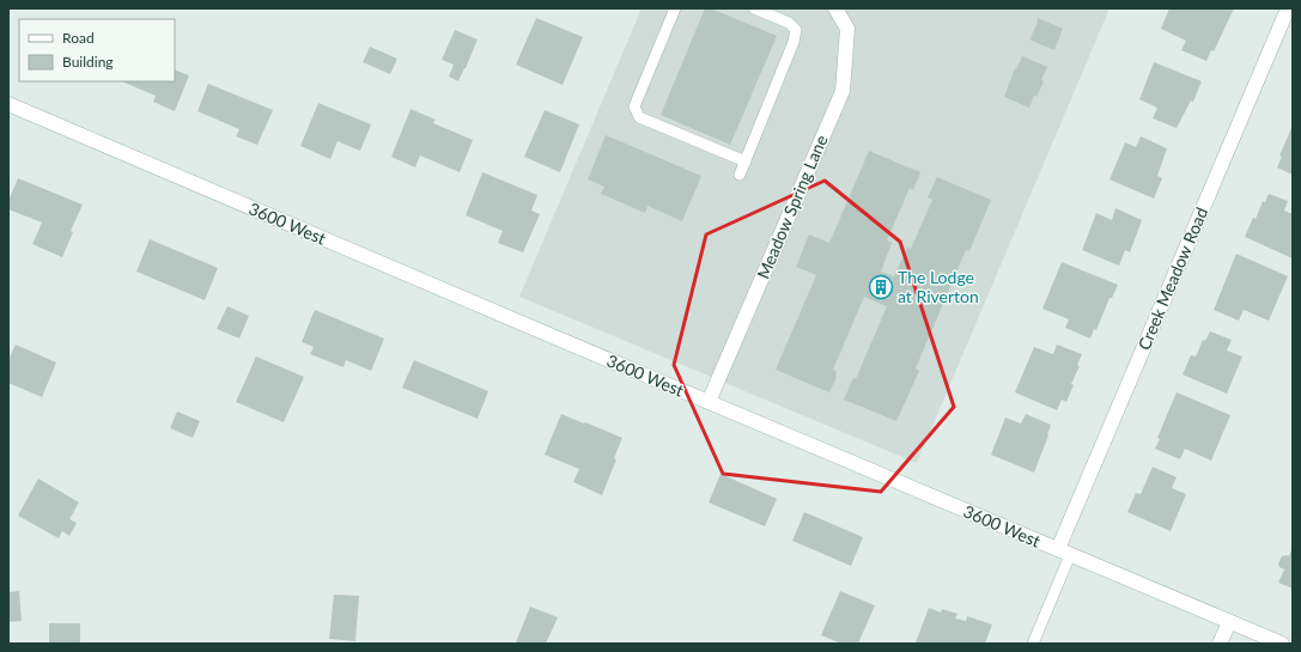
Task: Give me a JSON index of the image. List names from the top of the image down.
{
  "streets": {
    "main road": ["Meadow Spring Lane", "3600 West", "Creek Meadow Road"]
  },
  "crossings": [
    ["Meadow Spring Lane", "3600 West"],
    ["3600 West", "Creek Meadow Road"]
  ],
  "places": {
    "building": ["The Lodge at Riverton"]
  },
  "legend": ["Road", "Building"]
}
